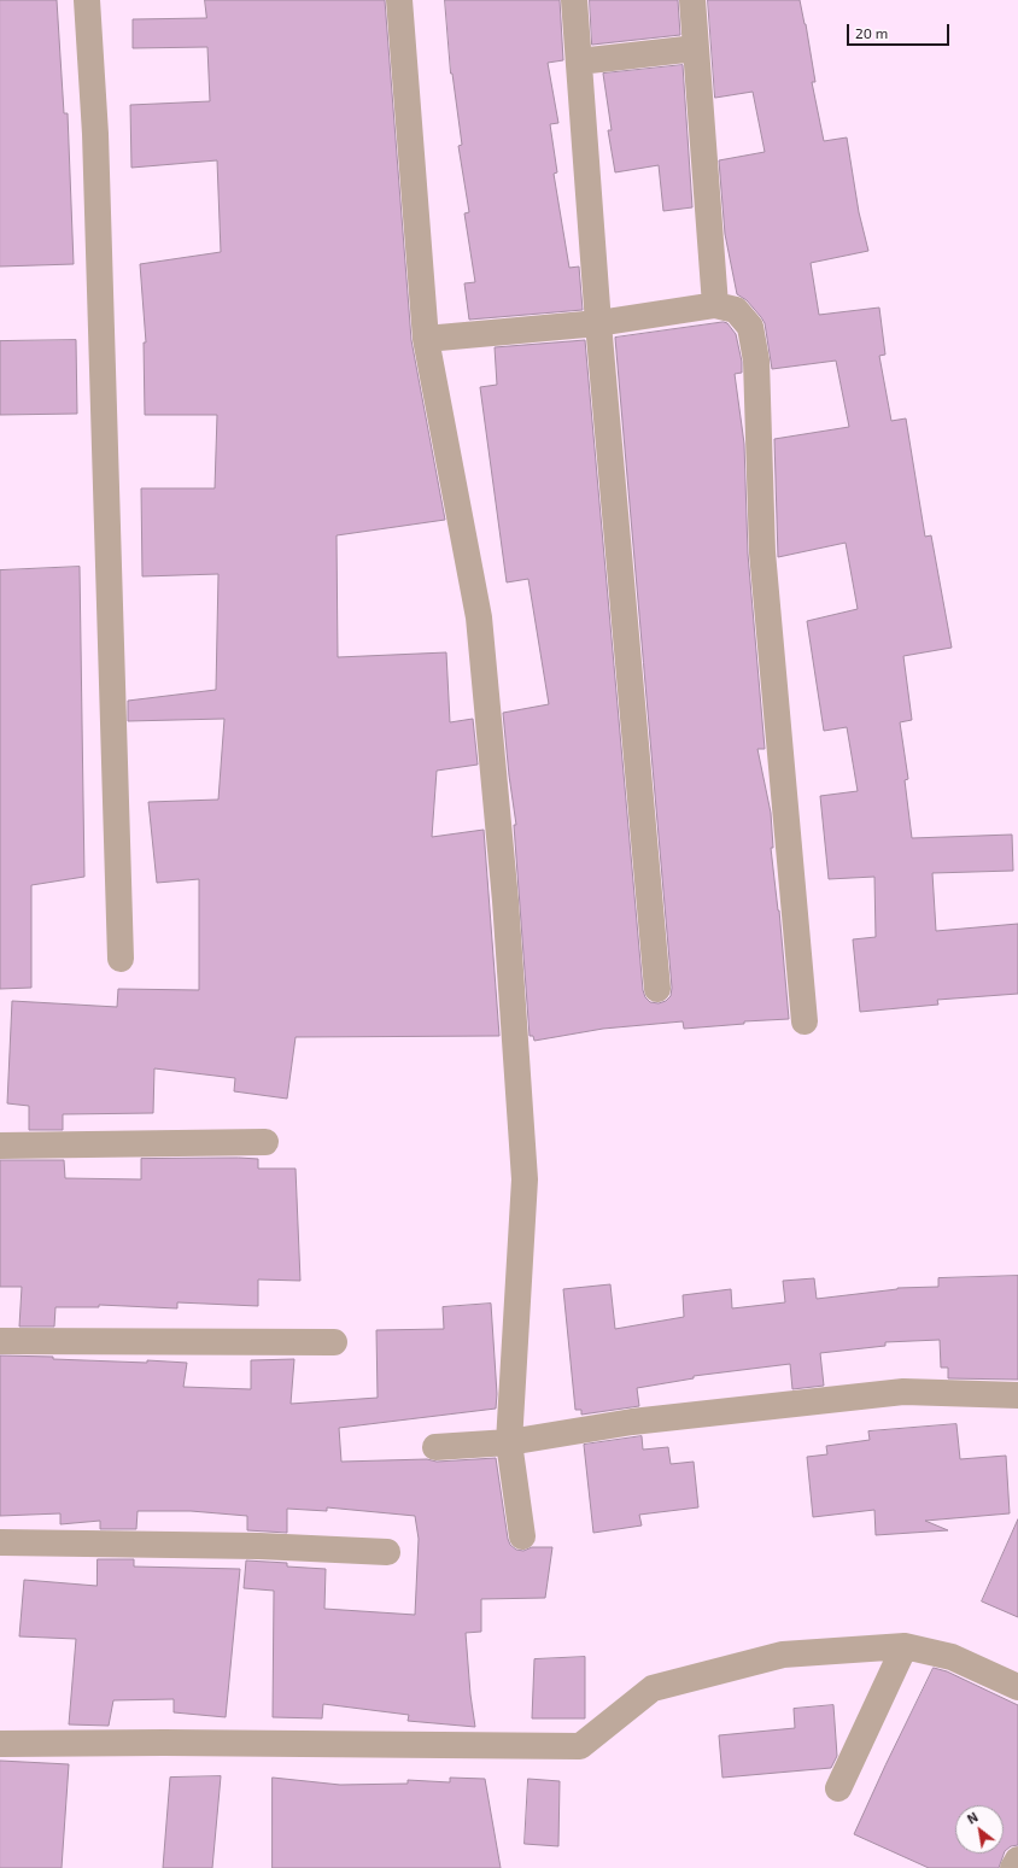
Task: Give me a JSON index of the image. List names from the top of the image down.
{
  "scale_bar": "20 m",
  "north": "top left"
}
